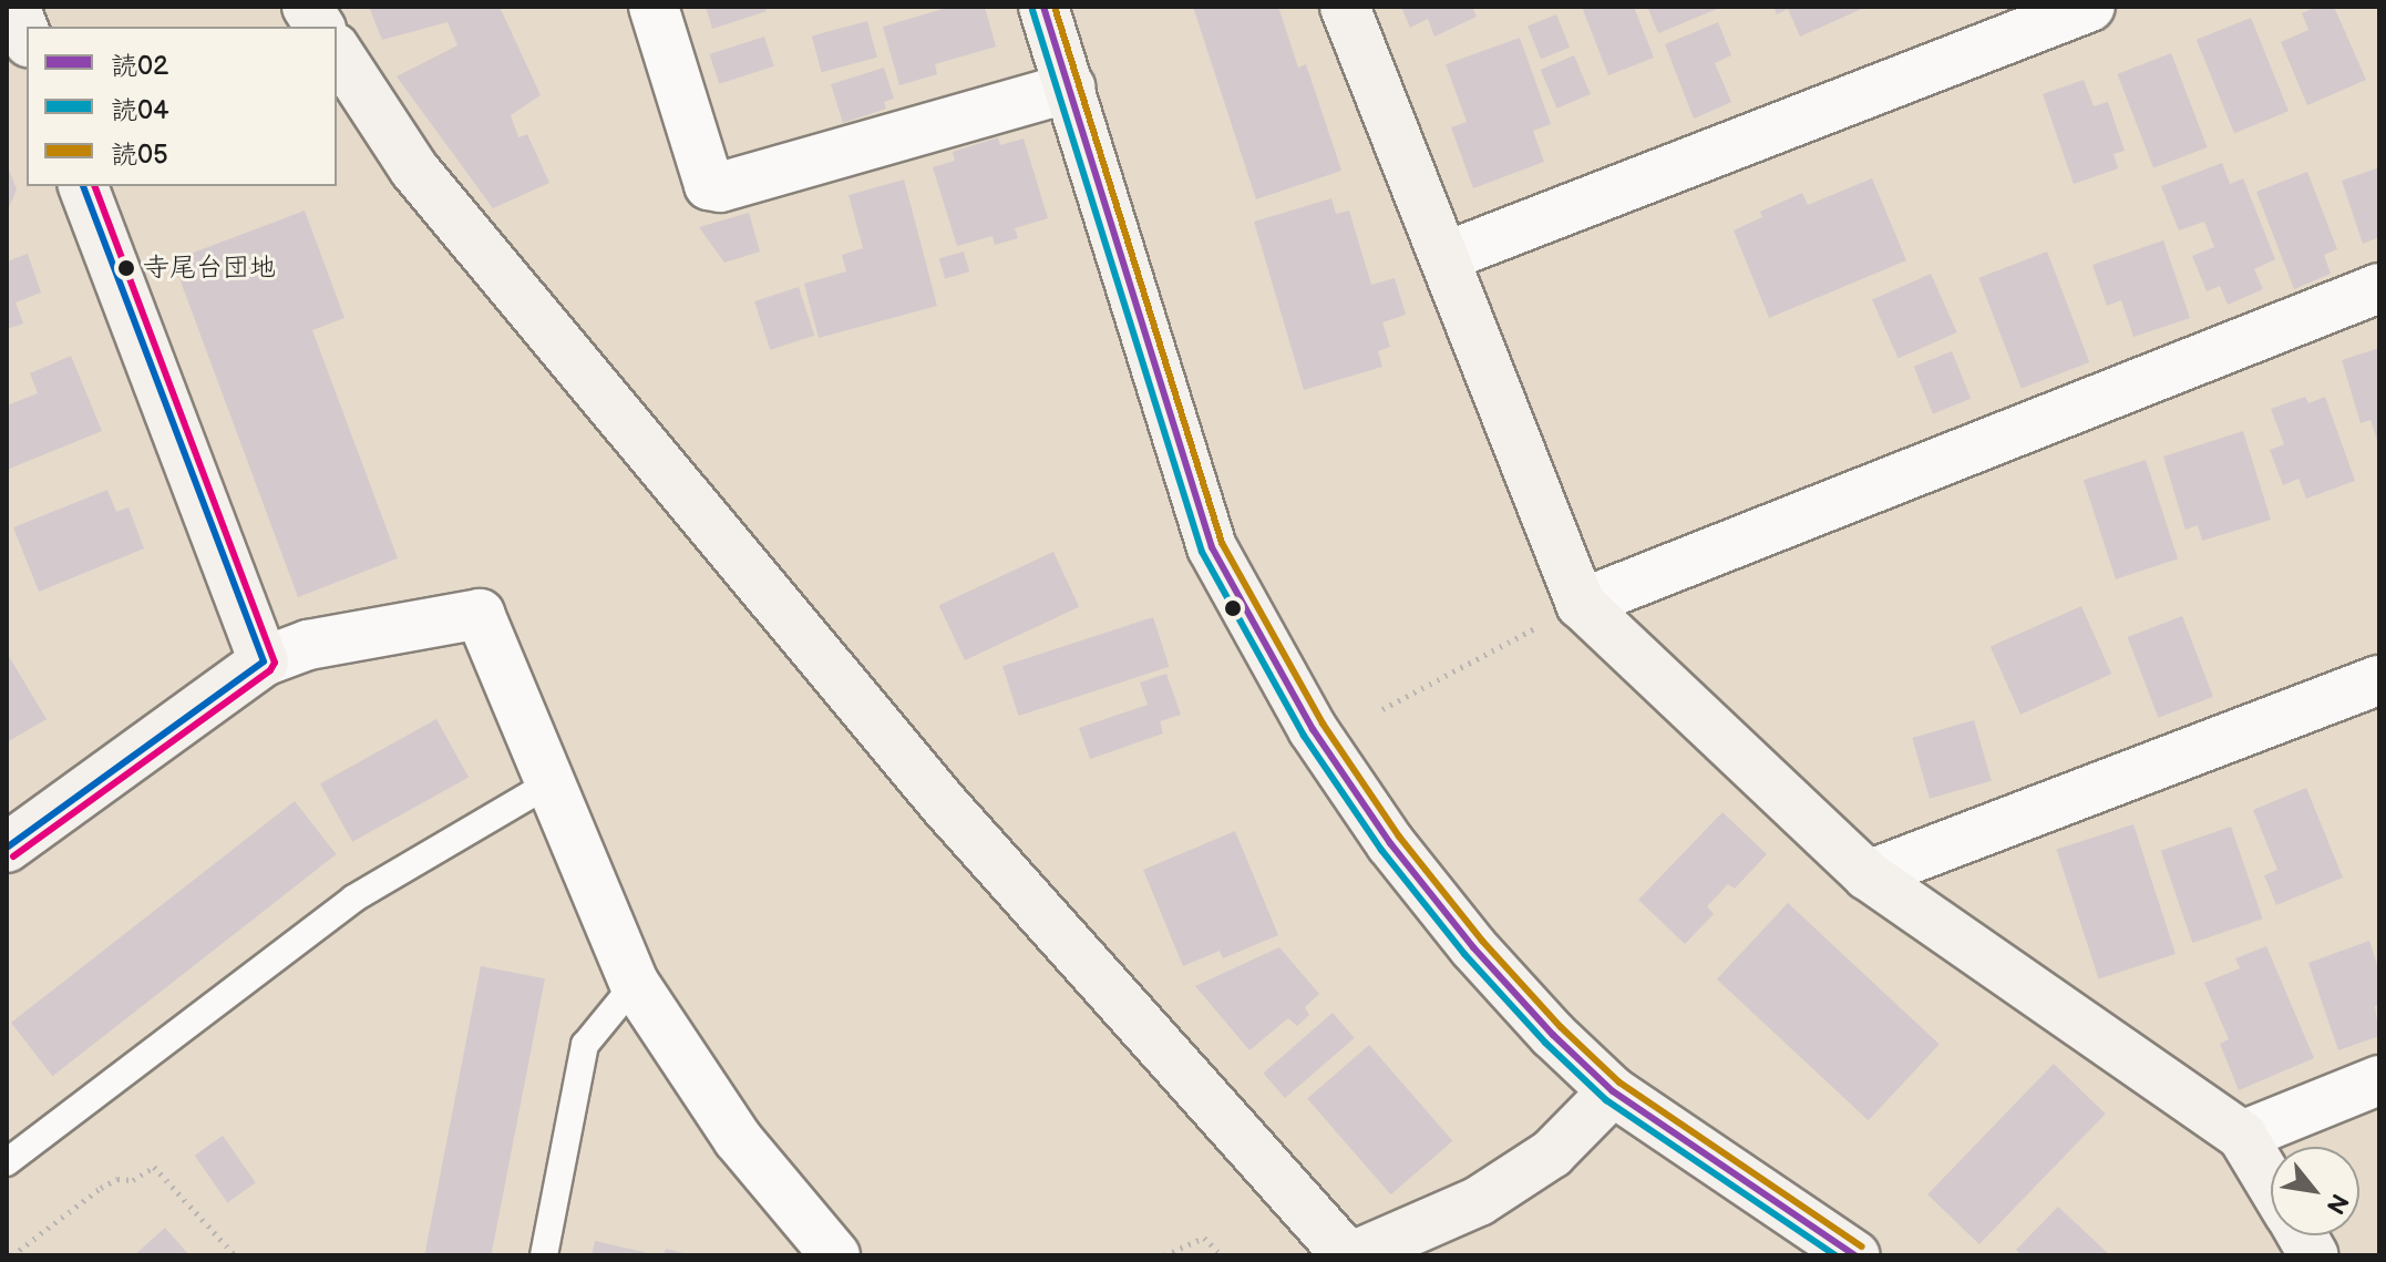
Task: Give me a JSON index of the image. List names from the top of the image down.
{
  "places": ["寺尾台団地"],
  "lines": ["transit line 読02", "transit line 読05", "transit line 読04"],
  "legend": ["読02", "読04", "読05"],
  "north": "bottom right"
}
